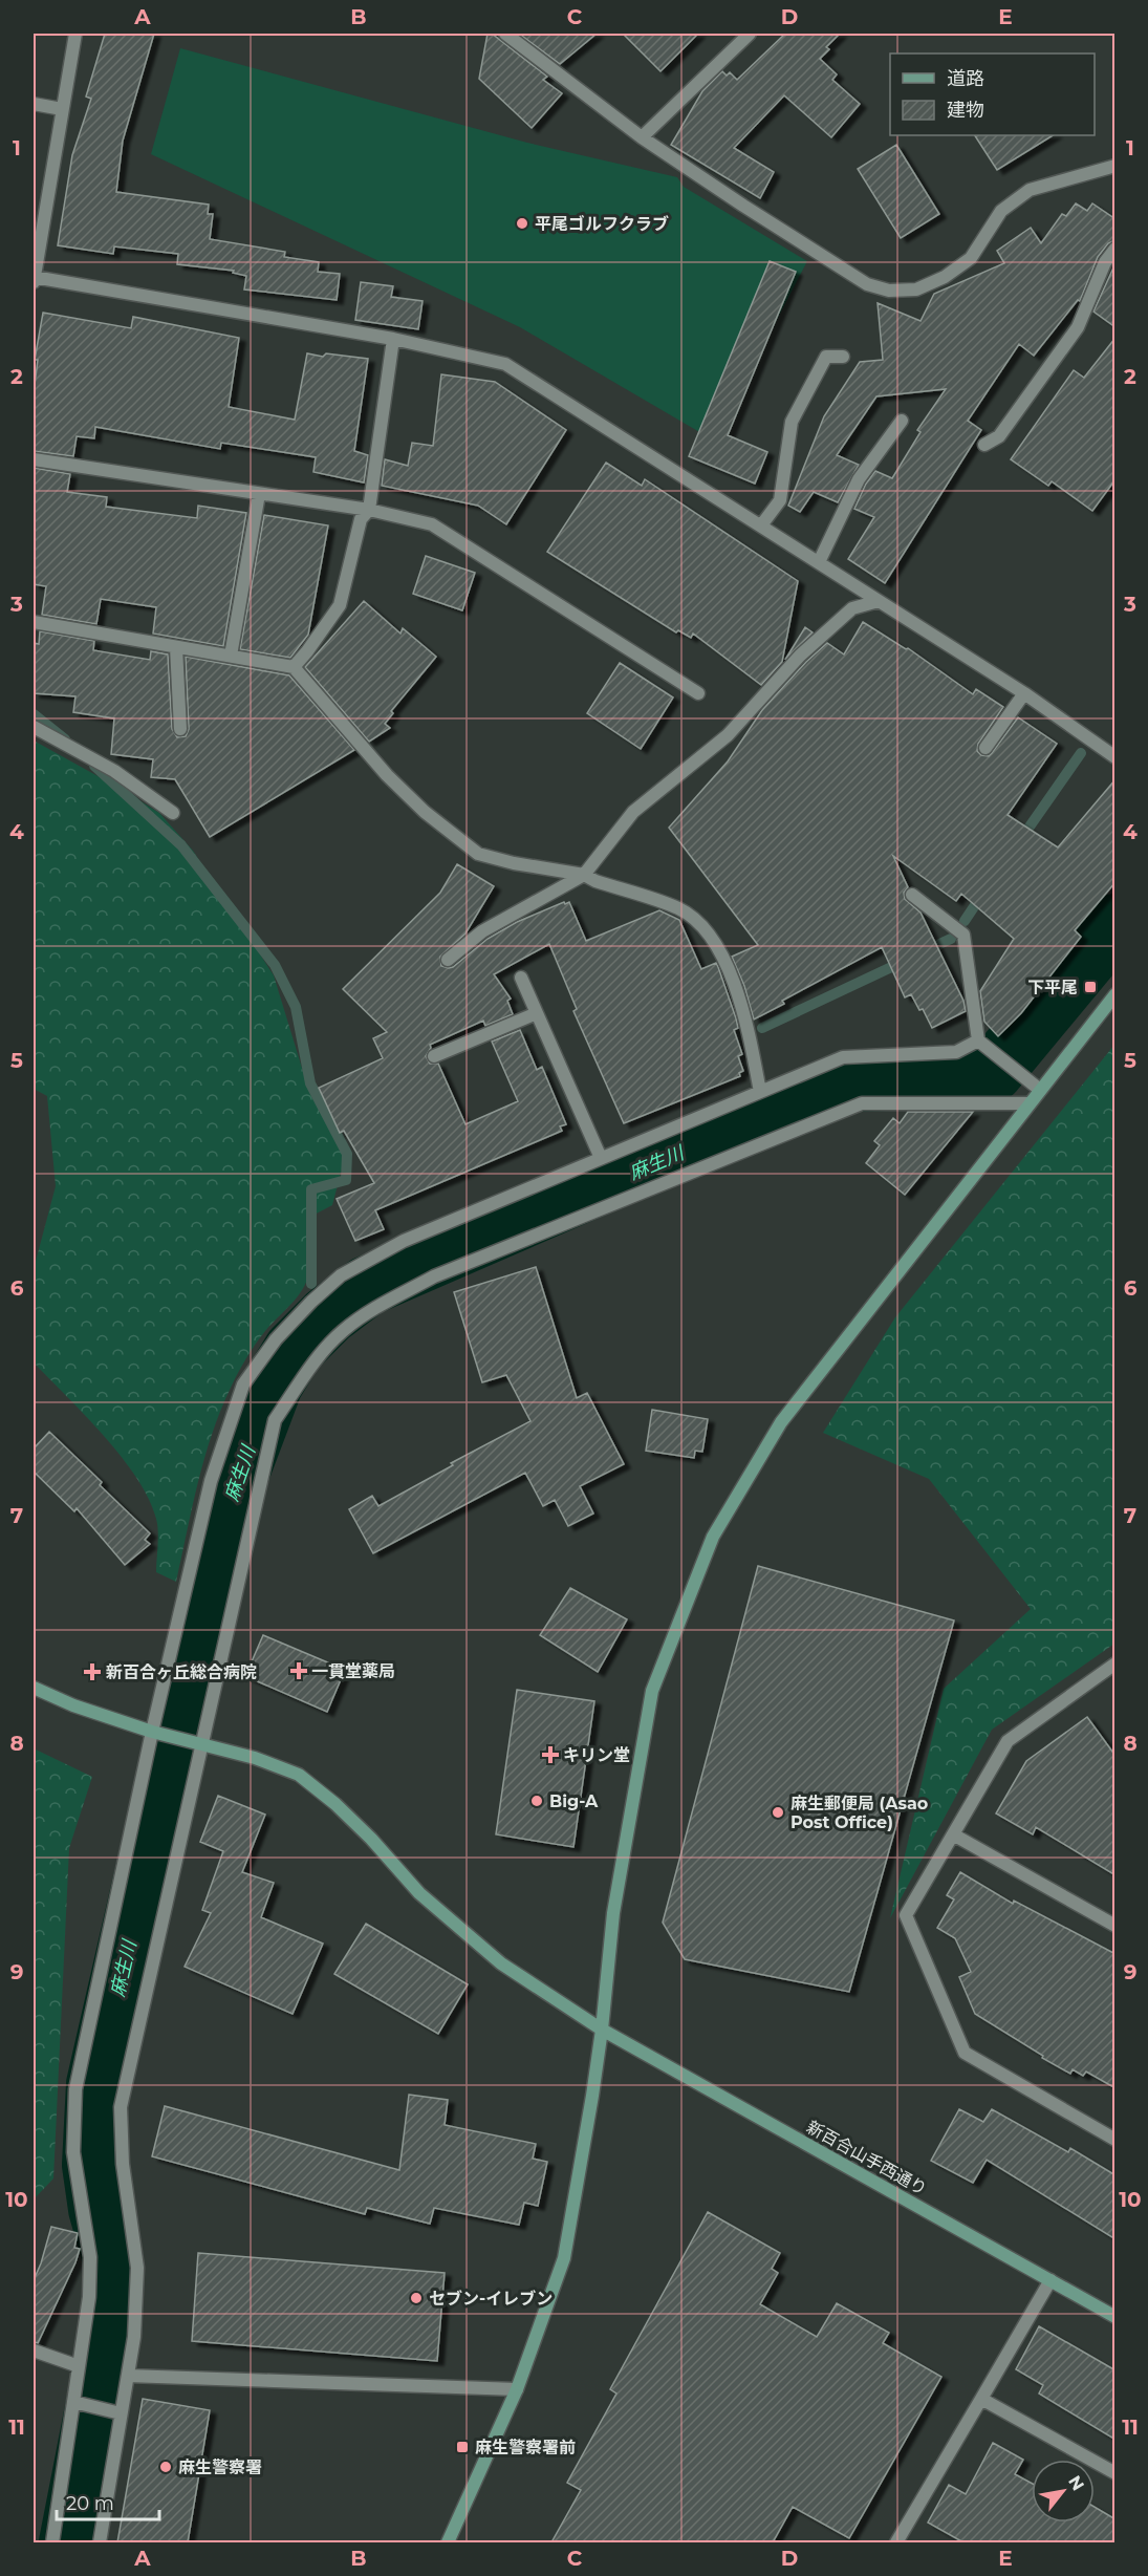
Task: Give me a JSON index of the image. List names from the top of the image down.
{
  "streets": {
    "street": ["新百合山手西通り"]
  },
  "water": ["麻生川"],
  "places": {
    "other": [
      "平尾ゴルフクラブ",
      "Big-A",
      "麻生郵便局 (Asao Post Office)",
      "セブン-イレブン",
      "麻生警察署"
    ],
    "transit": ["下平尾", "麻生警察署前"],
    "health": ["一貫堂薬局", "新百合ヶ丘総合病院", "キリン堂"]
  },
  "legend": ["道路", "建物"],
  "scale_bar": "20 m",
  "north": "top right",
  "grid": {
    "columns": [
      "A",
      "B",
      "C",
      "D",
      "E"
    ],
    "rows": [
      "1",
      "2",
      "3",
      "4",
      "5",
      "6",
      "7",
      "8",
      "9",
      "10",
      "11"
    ]
  }
}
